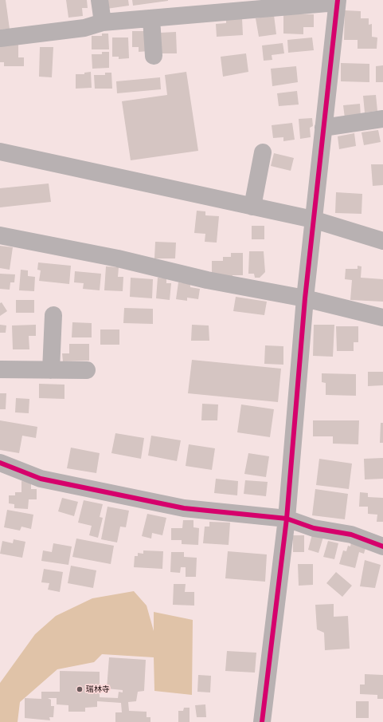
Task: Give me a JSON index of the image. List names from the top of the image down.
{
  "places": ["瑞林寺"]
}
